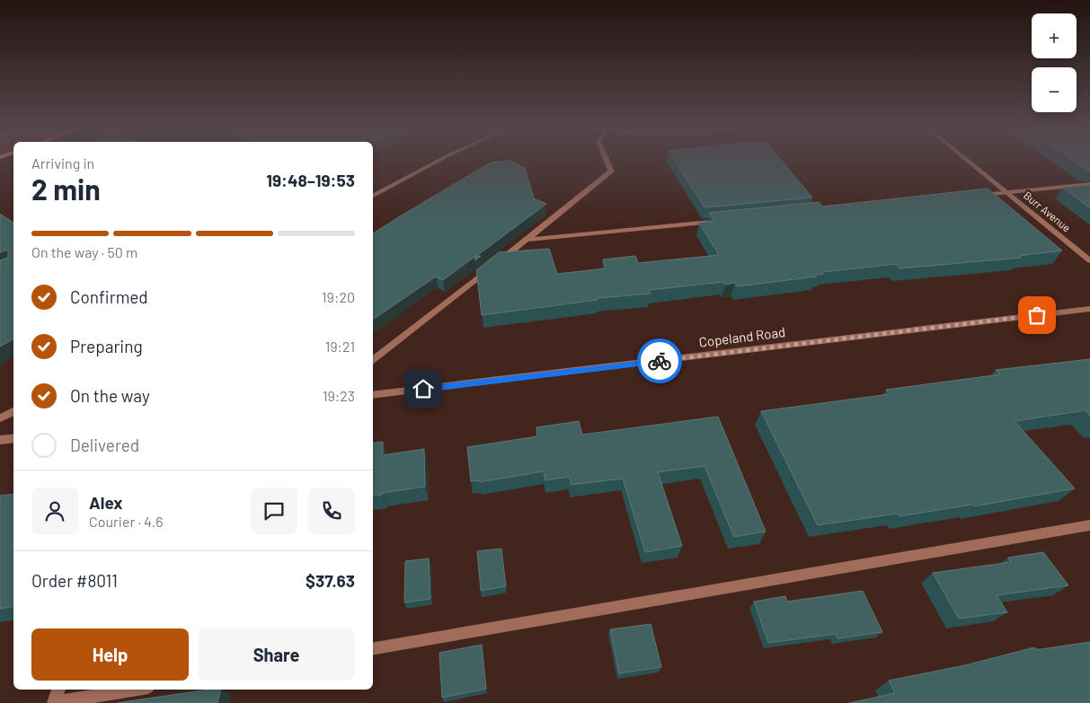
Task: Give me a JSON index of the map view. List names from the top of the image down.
{
  "streets": {
    "street": ["Burr Avenue", "Copeland Road"]
  },
  "page": {
    "map_buttons": ["+", "−"],
    "heading": ["2 min", "Arriving in", "19:48–19:53"],
    "panel": [
      "Alex",
      "Courier · 4.6",
      "Order #8011",
      "$37.63"
    ],
    "bar": "On the way · 50 m",
    "list": [
      ["Confirmed", "19:20"],
      ["Preparing", "19:21"],
      ["On the way", "19:23"],
      "Delivered"
    ],
    "buttons": ["Help", "Share"]
  }
}
